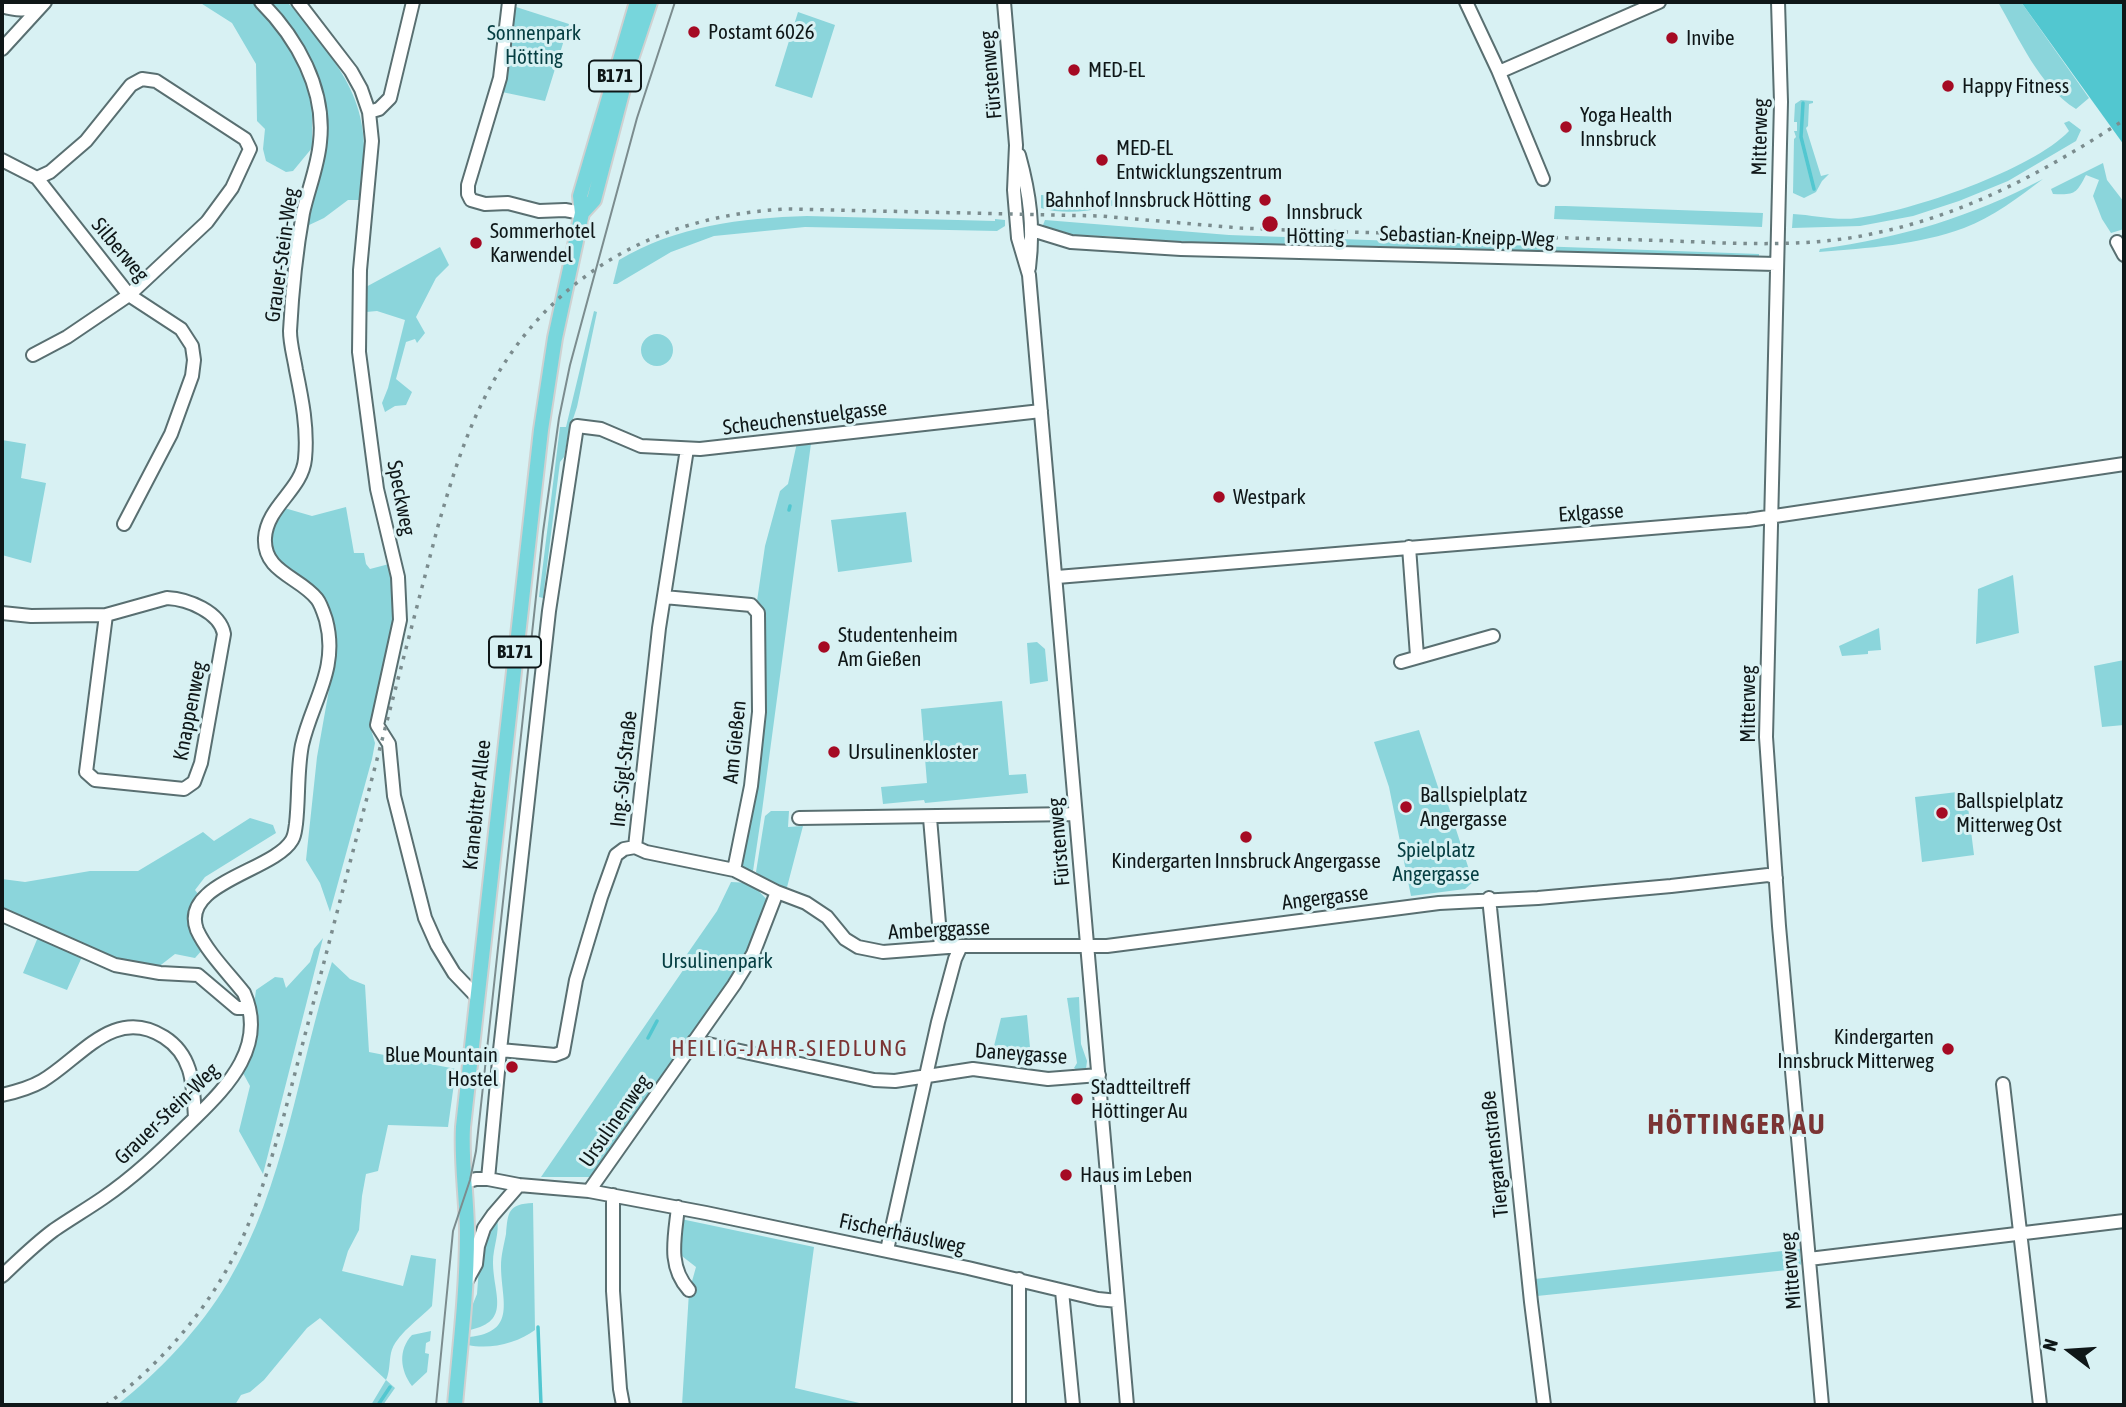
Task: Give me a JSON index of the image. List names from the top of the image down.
{
  "streets": {
    "main road": ["B171", "Kranebitter Allee"],
    "street": [
      "Fürstenweg",
      "Mitterweg",
      "Sebastian-Kneipp-Weg",
      "Silberweg",
      "Grauer-Stein-Weg",
      "Scheuchenstuelgasse",
      "Speckweg",
      "Exlgasse",
      "Knappenweg",
      "Am Gießen",
      "Ing.-Sigl-Straße",
      "Angergasse",
      "Amberggasse",
      "Daneygasse",
      "Ursulinenweg",
      "Tiergartenstraße",
      "Fischerhäuslweg"
    ]
  },
  "crossings": [
    ["Fürstenweg", "Sebastian-Kneipp-Weg"],
    ["Fürstenweg", "Scheuchenstuelgasse"],
    ["Fürstenweg", "Exlgasse"],
    ["Fürstenweg", "Angergasse"],
    ["Fürstenweg", "Amberggasse"],
    ["Fürstenweg", "Daneygasse"],
    ["Fürstenweg", "Fischerhäuslweg"],
    ["B171", "Kranebitter Allee"],
    ["Mitterweg", "Sebastian-Kneipp-Weg"],
    ["Mitterweg", "Exlgasse"],
    ["Mitterweg", "Angergasse"],
    ["Scheuchenstuelgasse", "Ing.-Sigl-Straße"],
    ["Speckweg", "Kranebitter Allee"],
    ["Am Gießen", "Ing.-Sigl-Straße"],
    ["Am Gießen", "Amberggasse"],
    ["Kranebitter Allee", "Fischerhäuslweg"],
    ["Angergasse", "Amberggasse"],
    ["Angergasse", "Tiergartenstraße"],
    ["Amberggasse", "Ursulinenweg"],
    ["Daneygasse", "Ursulinenweg"],
    ["Ursulinenweg", "Fischerhäuslweg"]
  ],
  "districts": ["HEILIG-JAHR-SIEDLUNG", "HÖTTINGER AU"],
  "parks": ["Sonnenpark Hötting", "Spielplatz Angergasse", "Ursulinenpark"],
  "places": [
    "Postamt 6026",
    "Invibe",
    "MED-EL",
    "Happy Fitness",
    "Yoga Health Innsbruck",
    "MED-EL Entwicklungszentrum",
    "Bahnhof Innsbruck Hötting",
    "Innsbruck Hötting",
    "Sommerhotel Karwendel",
    "Westpark",
    "Studentenheim Am Gießen",
    "Ursulinenkloster",
    "Ballspielplatz Angergasse",
    "Ballspielplatz Mitterweg Ost",
    "Kindergarten Innsbruck Angergasse",
    "Kindergarten Innsbruck Mitterweg",
    "Blue Mountain Hostel",
    "Stadtteiltreff Höttinger Au",
    "Haus im Leben"
  ],
  "north": "left"
}
